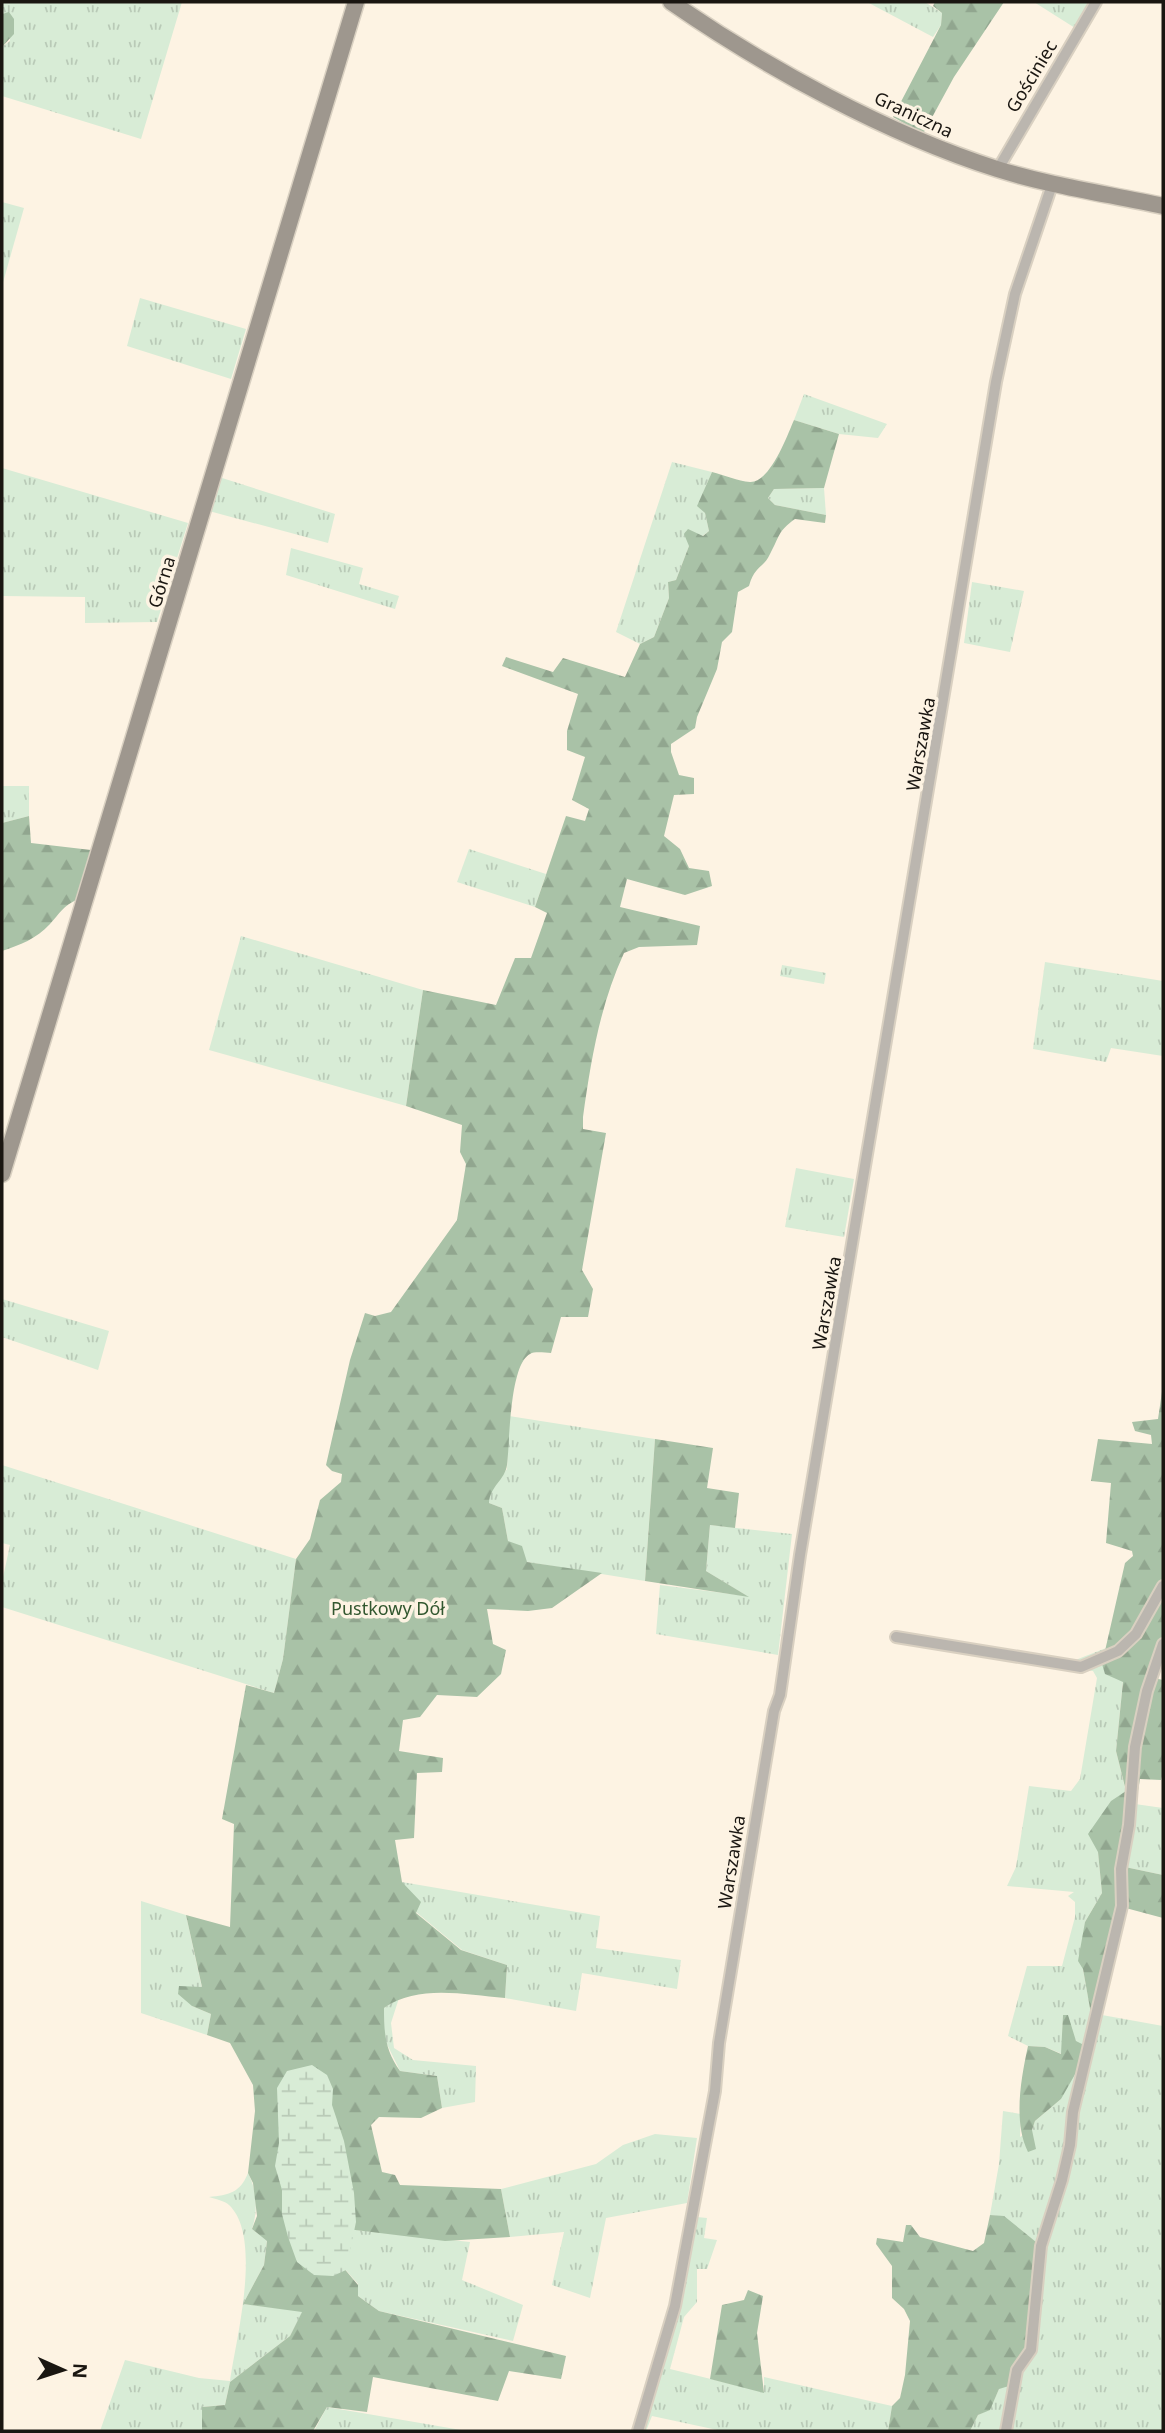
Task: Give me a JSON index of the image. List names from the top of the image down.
{
  "streets": {
    "street": [
      "Gościniec",
      "Graniczna",
      "Górna",
      "Warszawka"
    ]
  },
  "crossings": [
    ["Gościniec", "Graniczna"],
    ["Graniczna", "Warszawka"]
  ],
  "parks": ["Pustkowy Dół"],
  "north": "right"
}
